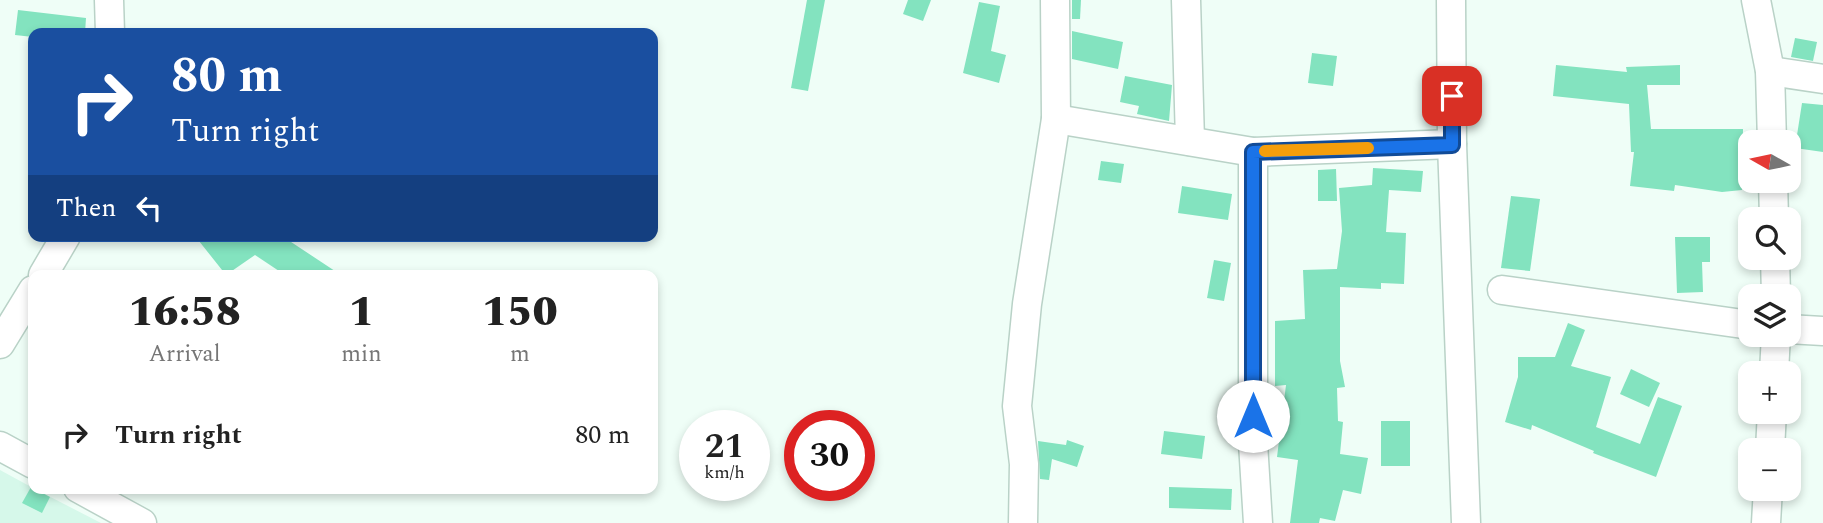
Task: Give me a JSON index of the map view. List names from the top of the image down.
{
  "north": "left",
  "page": {
    "turn": ["80 m", "Turn right"],
    "map_buttons": ["+", "−"],
    "then": "Then",
    "eta": [
      "16:58",
      "Arrival",
      "1",
      "min",
      "150",
      "m"
    ],
    "list": [
      {
        "name": "Turn right",
        "value": "80 m"
      }
    ],
    "speed": "21 km/h",
    "limit": "30"
  }
}
